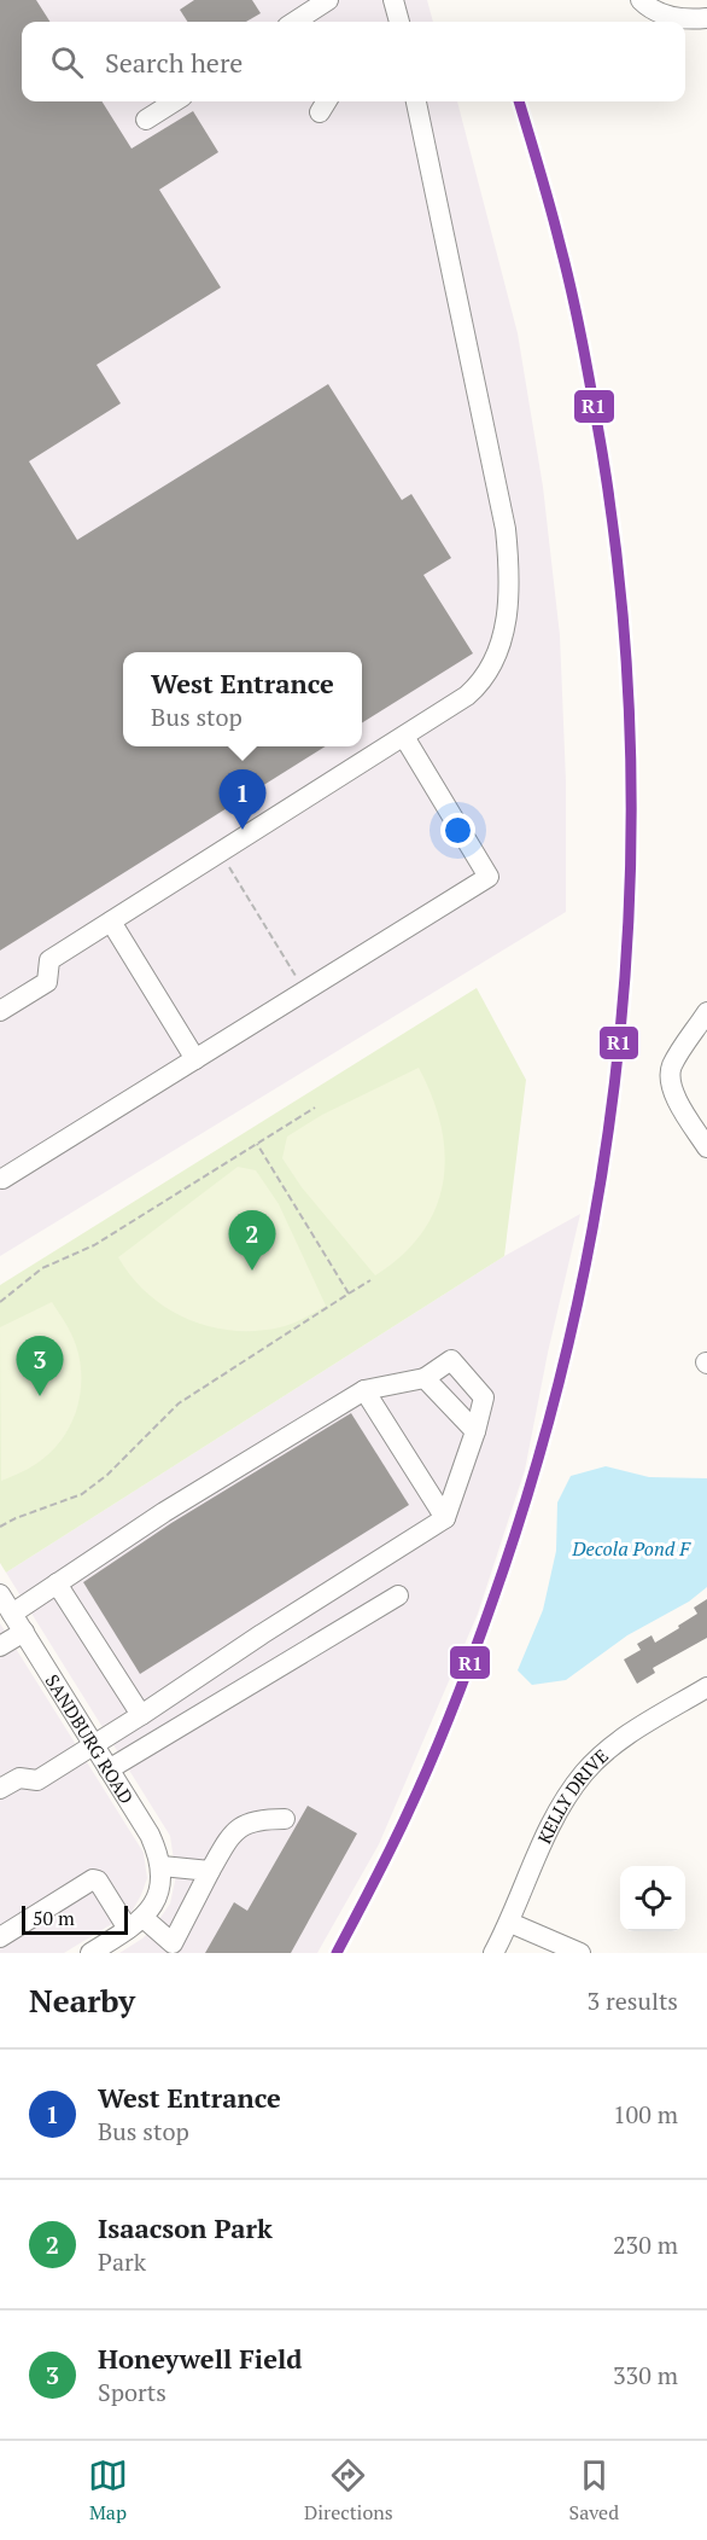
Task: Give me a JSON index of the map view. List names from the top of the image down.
{
  "streets": {
    "street": ["SANDBURG ROAD", "KELLY DRIVE"]
  },
  "water": ["Decola Pond F"],
  "lines": ["transit line R1"],
  "scale_bar": "50 m",
  "page": {
    "search": "Search here",
    "popup": ["West Entrance", "Bus stop"],
    "pins": ["1", "2", "3"],
    "scale": "50 m",
    "heading": ["Nearby", "3 results"],
    "list": [
      {
        "mark": "1",
        "name": "West Entrance",
        "note": "Bus stop",
        "value": "100 m"
      },
      {
        "mark": "2",
        "name": "Isaacson Park",
        "note": "Park",
        "value": "230 m"
      },
      {
        "mark": "3",
        "name": "Honeywell Field",
        "note": "Sports",
        "value": "330 m"
      }
    ],
    "nav": ["Map", "Directions", "Saved"]
  }
}
